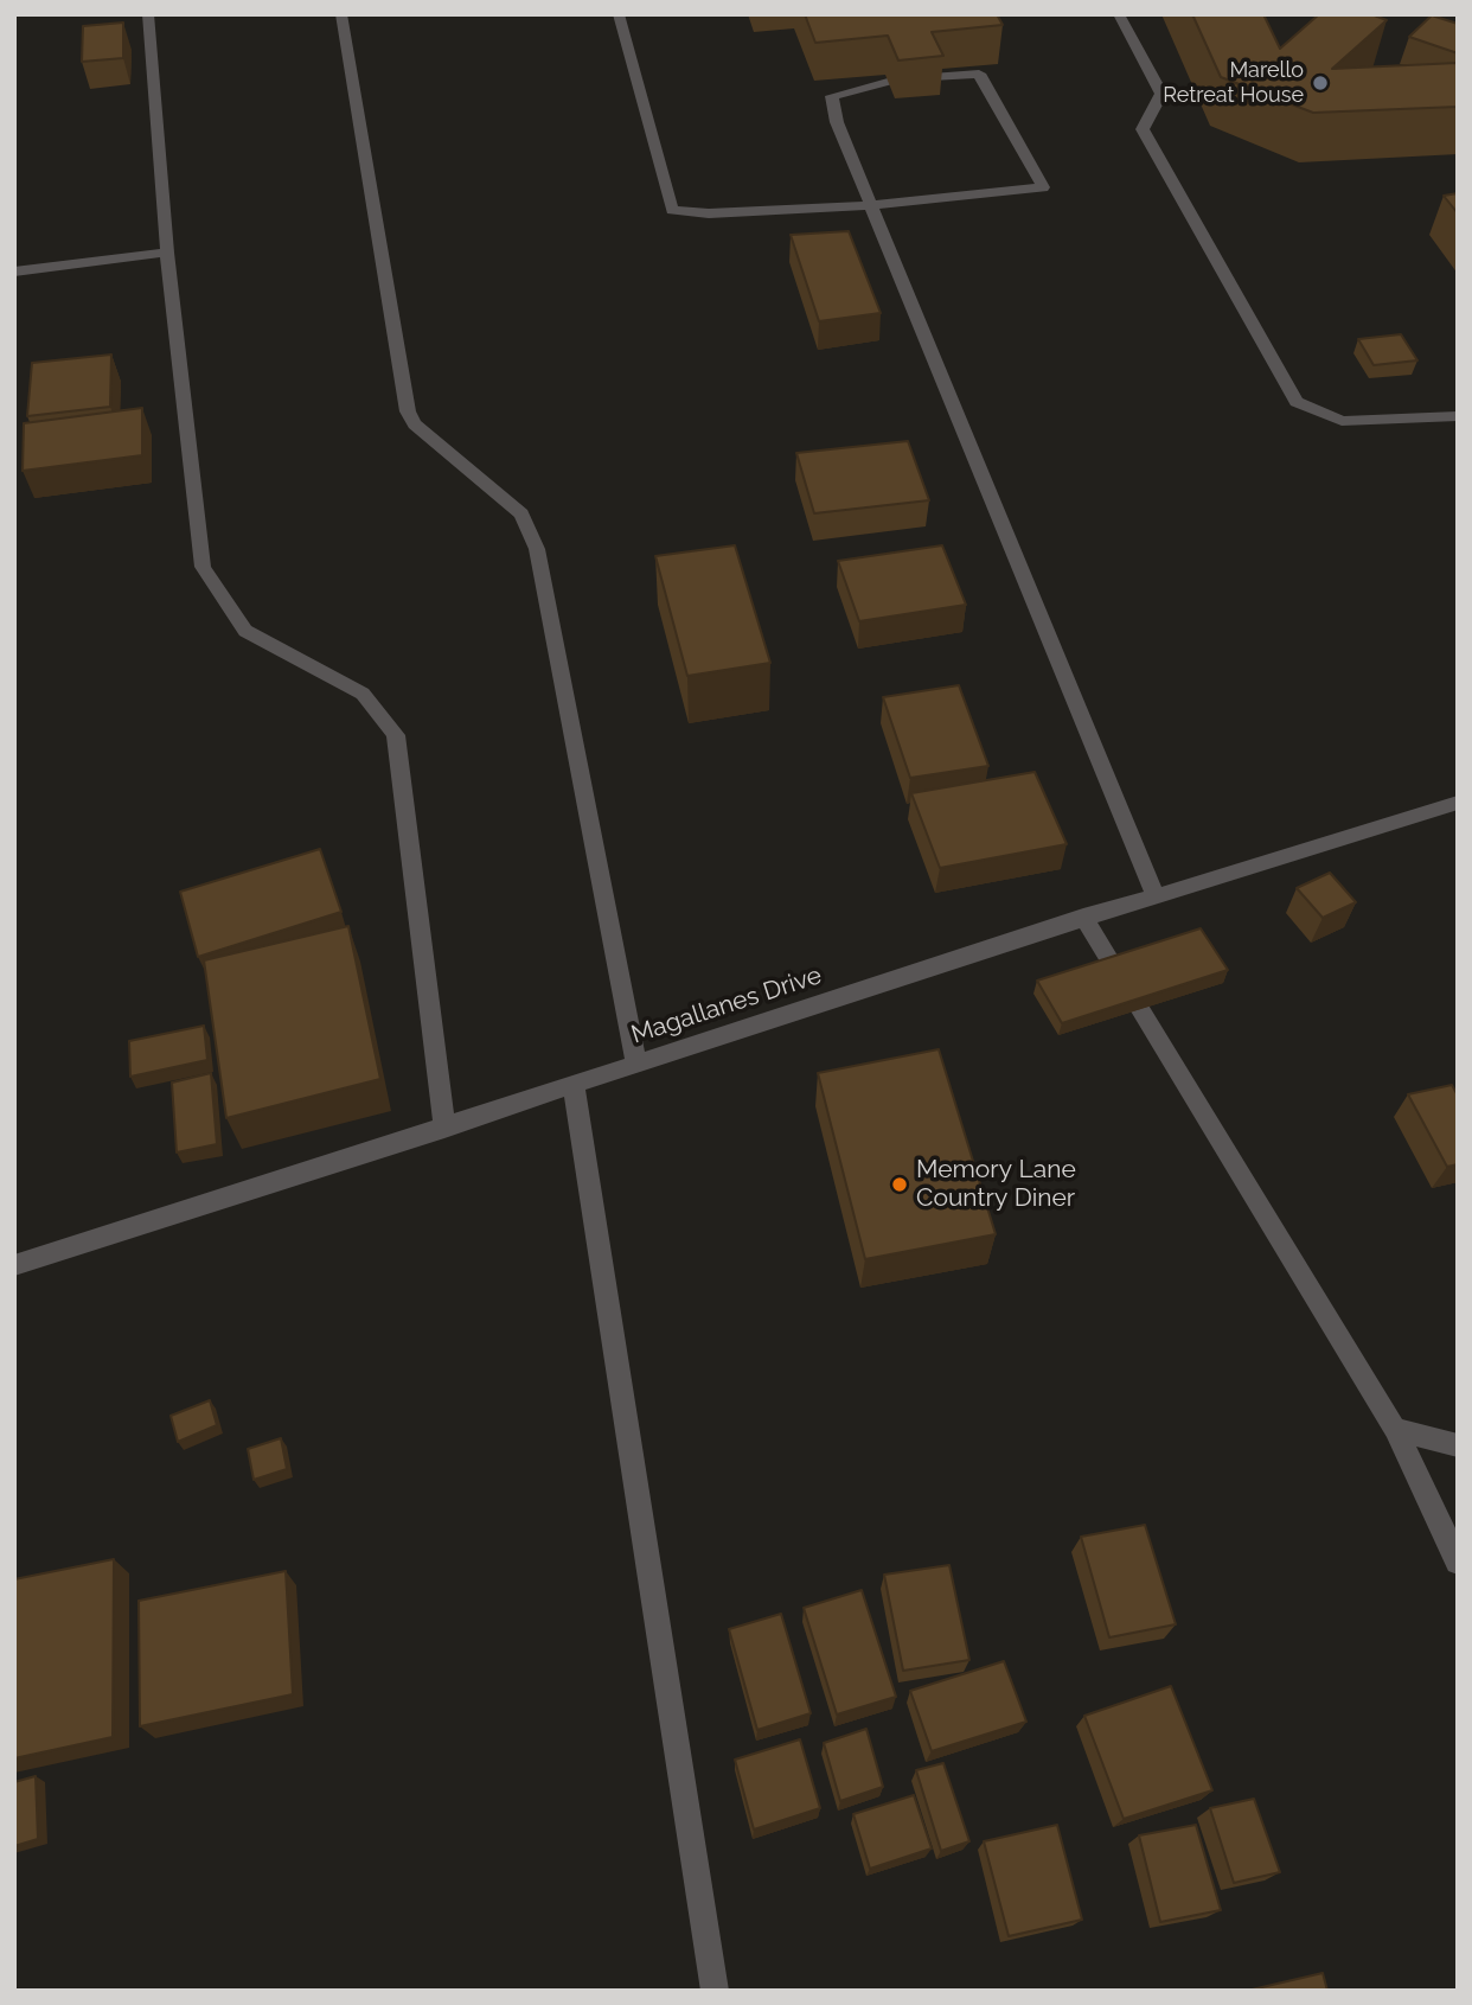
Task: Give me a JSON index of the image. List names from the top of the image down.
{
  "streets": {
    "street": ["Magallanes Drive"]
  },
  "places": ["Marello Retreat House", "Memory Lane Country Diner"]
}
